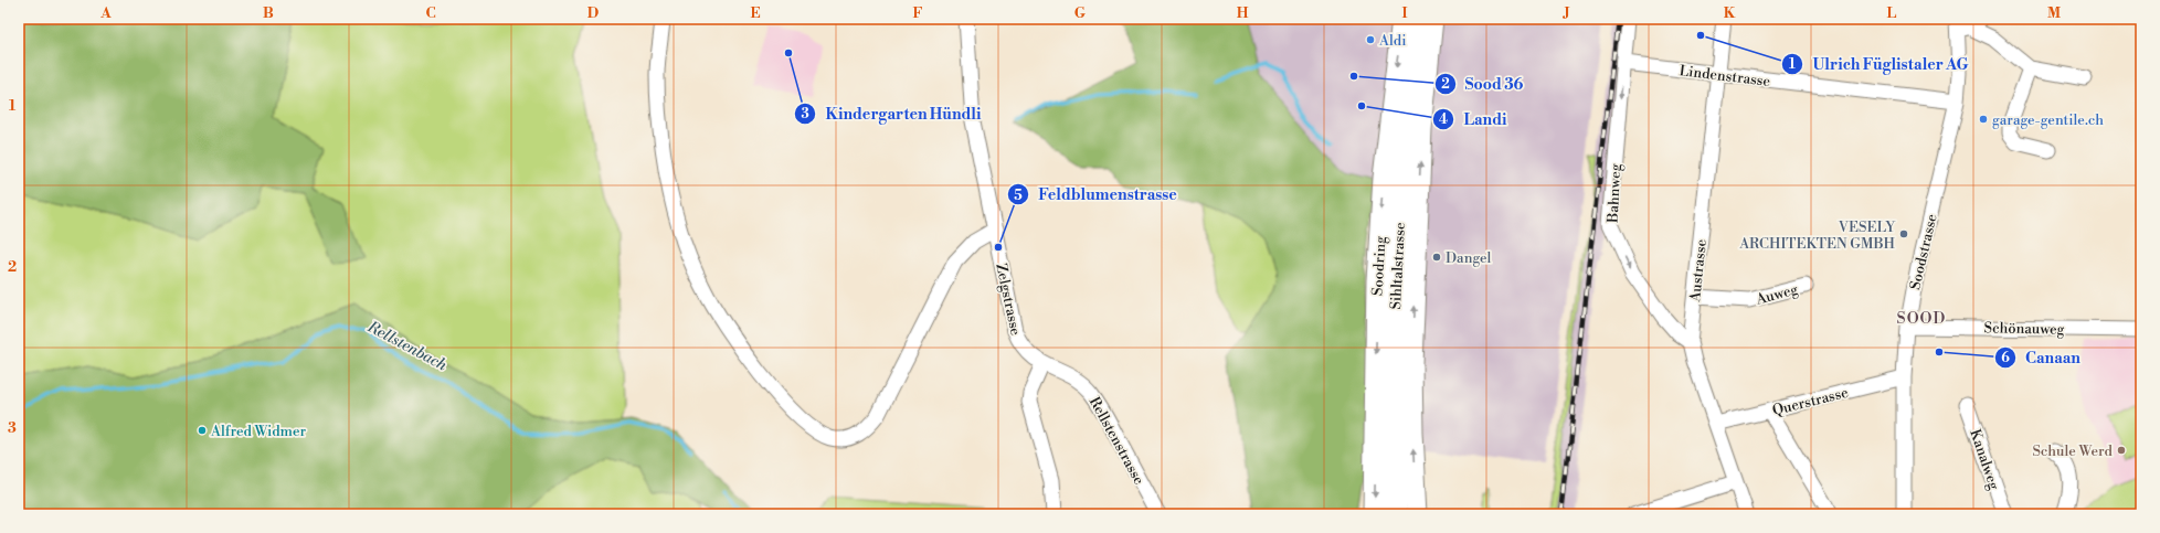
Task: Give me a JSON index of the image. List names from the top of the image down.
{
  "streets": {
    "main road": ["Sihltalstrasse"],
    "street": [
      "Lindenstrasse",
      "Bahnweg",
      "Soodstrasse",
      "Soodring",
      "Austrasse",
      "Auweg",
      "Zelgstrasse",
      "Schönauweg",
      "Querstrasse",
      "Rellstenstrasse",
      "Kanalweg"
    ]
  },
  "crossings": [
    ["Lindenstrasse", "Bahnweg"],
    ["Lindenstrasse", "Soodstrasse"],
    ["Lindenstrasse", "Austrasse"],
    ["Bahnweg", "Austrasse"],
    ["Soodstrasse", "Schönauweg"],
    ["Soodstrasse", "Querstrasse"],
    ["Austrasse", "Auweg"],
    ["Austrasse", "Querstrasse"],
    ["Zelgstrasse", "Rellstenstrasse"]
  ],
  "one_way": ["Bahnweg"],
  "districts": ["SOOD"],
  "water": ["Rellstenbach"],
  "places": [
    "Ulrich Füglistaler AG",
    "Aldi",
    "Kindergarten Hündli",
    "Sood 36",
    "Landi",
    "garage-gentile.ch",
    "VESELY ARCHITEKTEN GMBH",
    "Feldblumenstrasse",
    "Dangel",
    "Canaan",
    "Alfred Widmer",
    "Schule Werd"
  ],
  "grid": {
    "columns": [
      "A",
      "B",
      "C",
      "D",
      "E",
      "F",
      "G",
      "H",
      "I",
      "J",
      "K",
      "L",
      "M"
    ],
    "rows": ["1", "2", "3"]
  }
}
